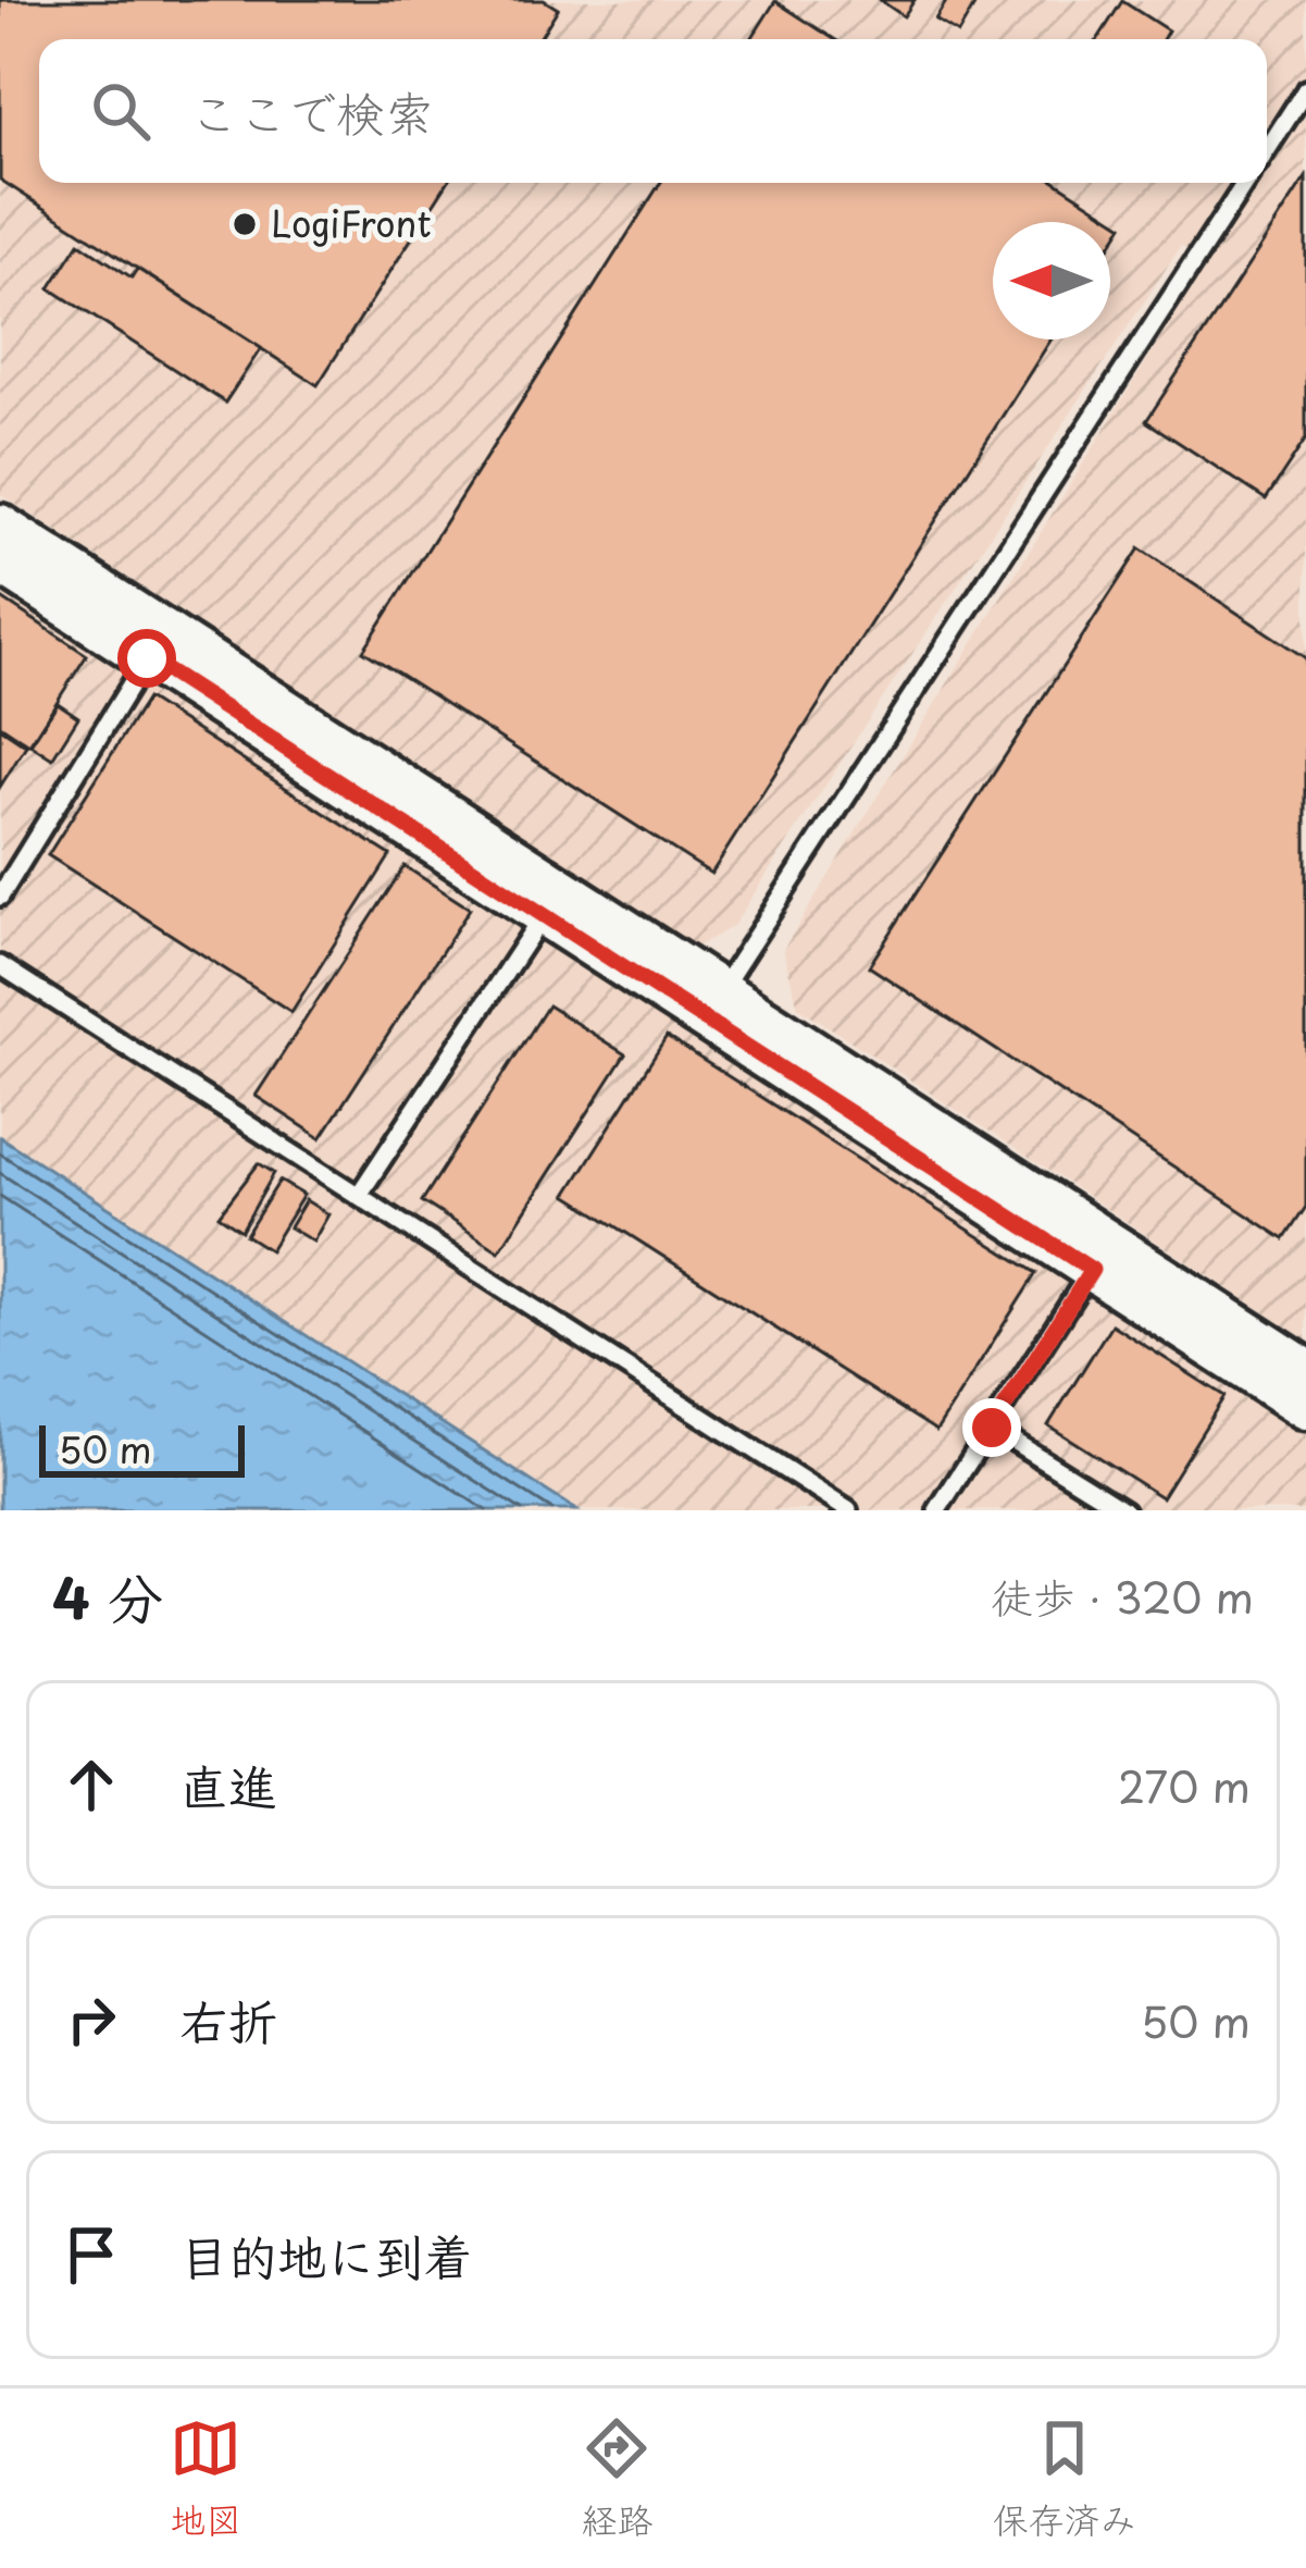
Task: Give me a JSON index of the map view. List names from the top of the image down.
{
  "places": ["LogiFront"],
  "scale_bar": "50 m",
  "north": "left",
  "page": {
    "search": "ここで検索",
    "scale": "50 m",
    "heading": ["4 分", "徒歩 · 320 m"],
    "list": [
      ["直進", "270 m"],
      ["右折", "50 m"],
      "目的地に到着"
    ],
    "nav": ["地図", "経路", "保存済み"]
  }
}
